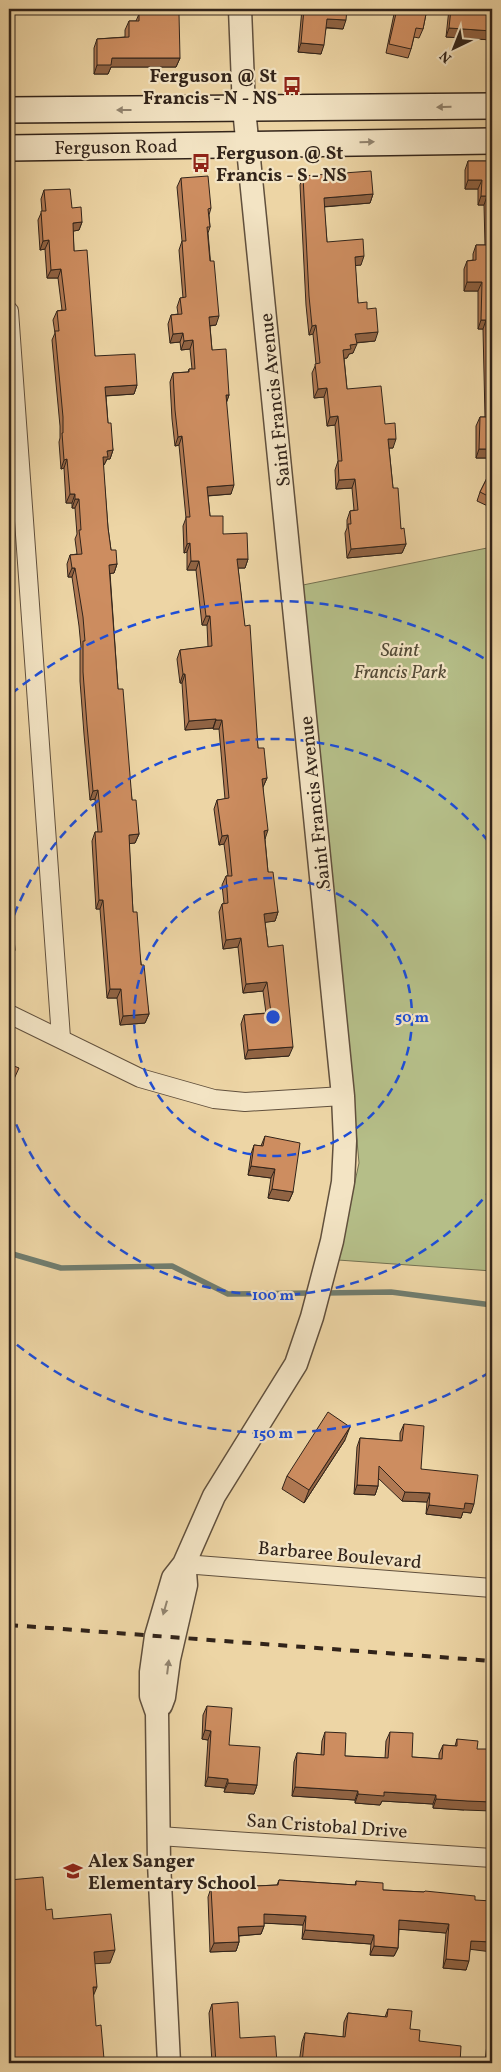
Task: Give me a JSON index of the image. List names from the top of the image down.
{
  "streets": {
    "main road": ["Ferguson Road"],
    "street": ["Saint Francis Avenue", "Barbaree Boulevard", "San Cristobal Drive"]
  },
  "crossings": [
    ["Ferguson Road", "Saint Francis Avenue"],
    ["Saint Francis Avenue", "Barbaree Boulevard"],
    ["Saint Francis Avenue", "San Cristobal Drive"]
  ],
  "parks": ["Saint Francis Park"],
  "places": {
    "bus stop": ["Ferguson @ St Francis - N - NS", "Ferguson @ St Francis - S - NS"],
    "school or university": ["Alex Sanger Elementary School"]
  },
  "north": "bottom left",
  "rings": ["50 m", "100 m", "150 m"]
}
